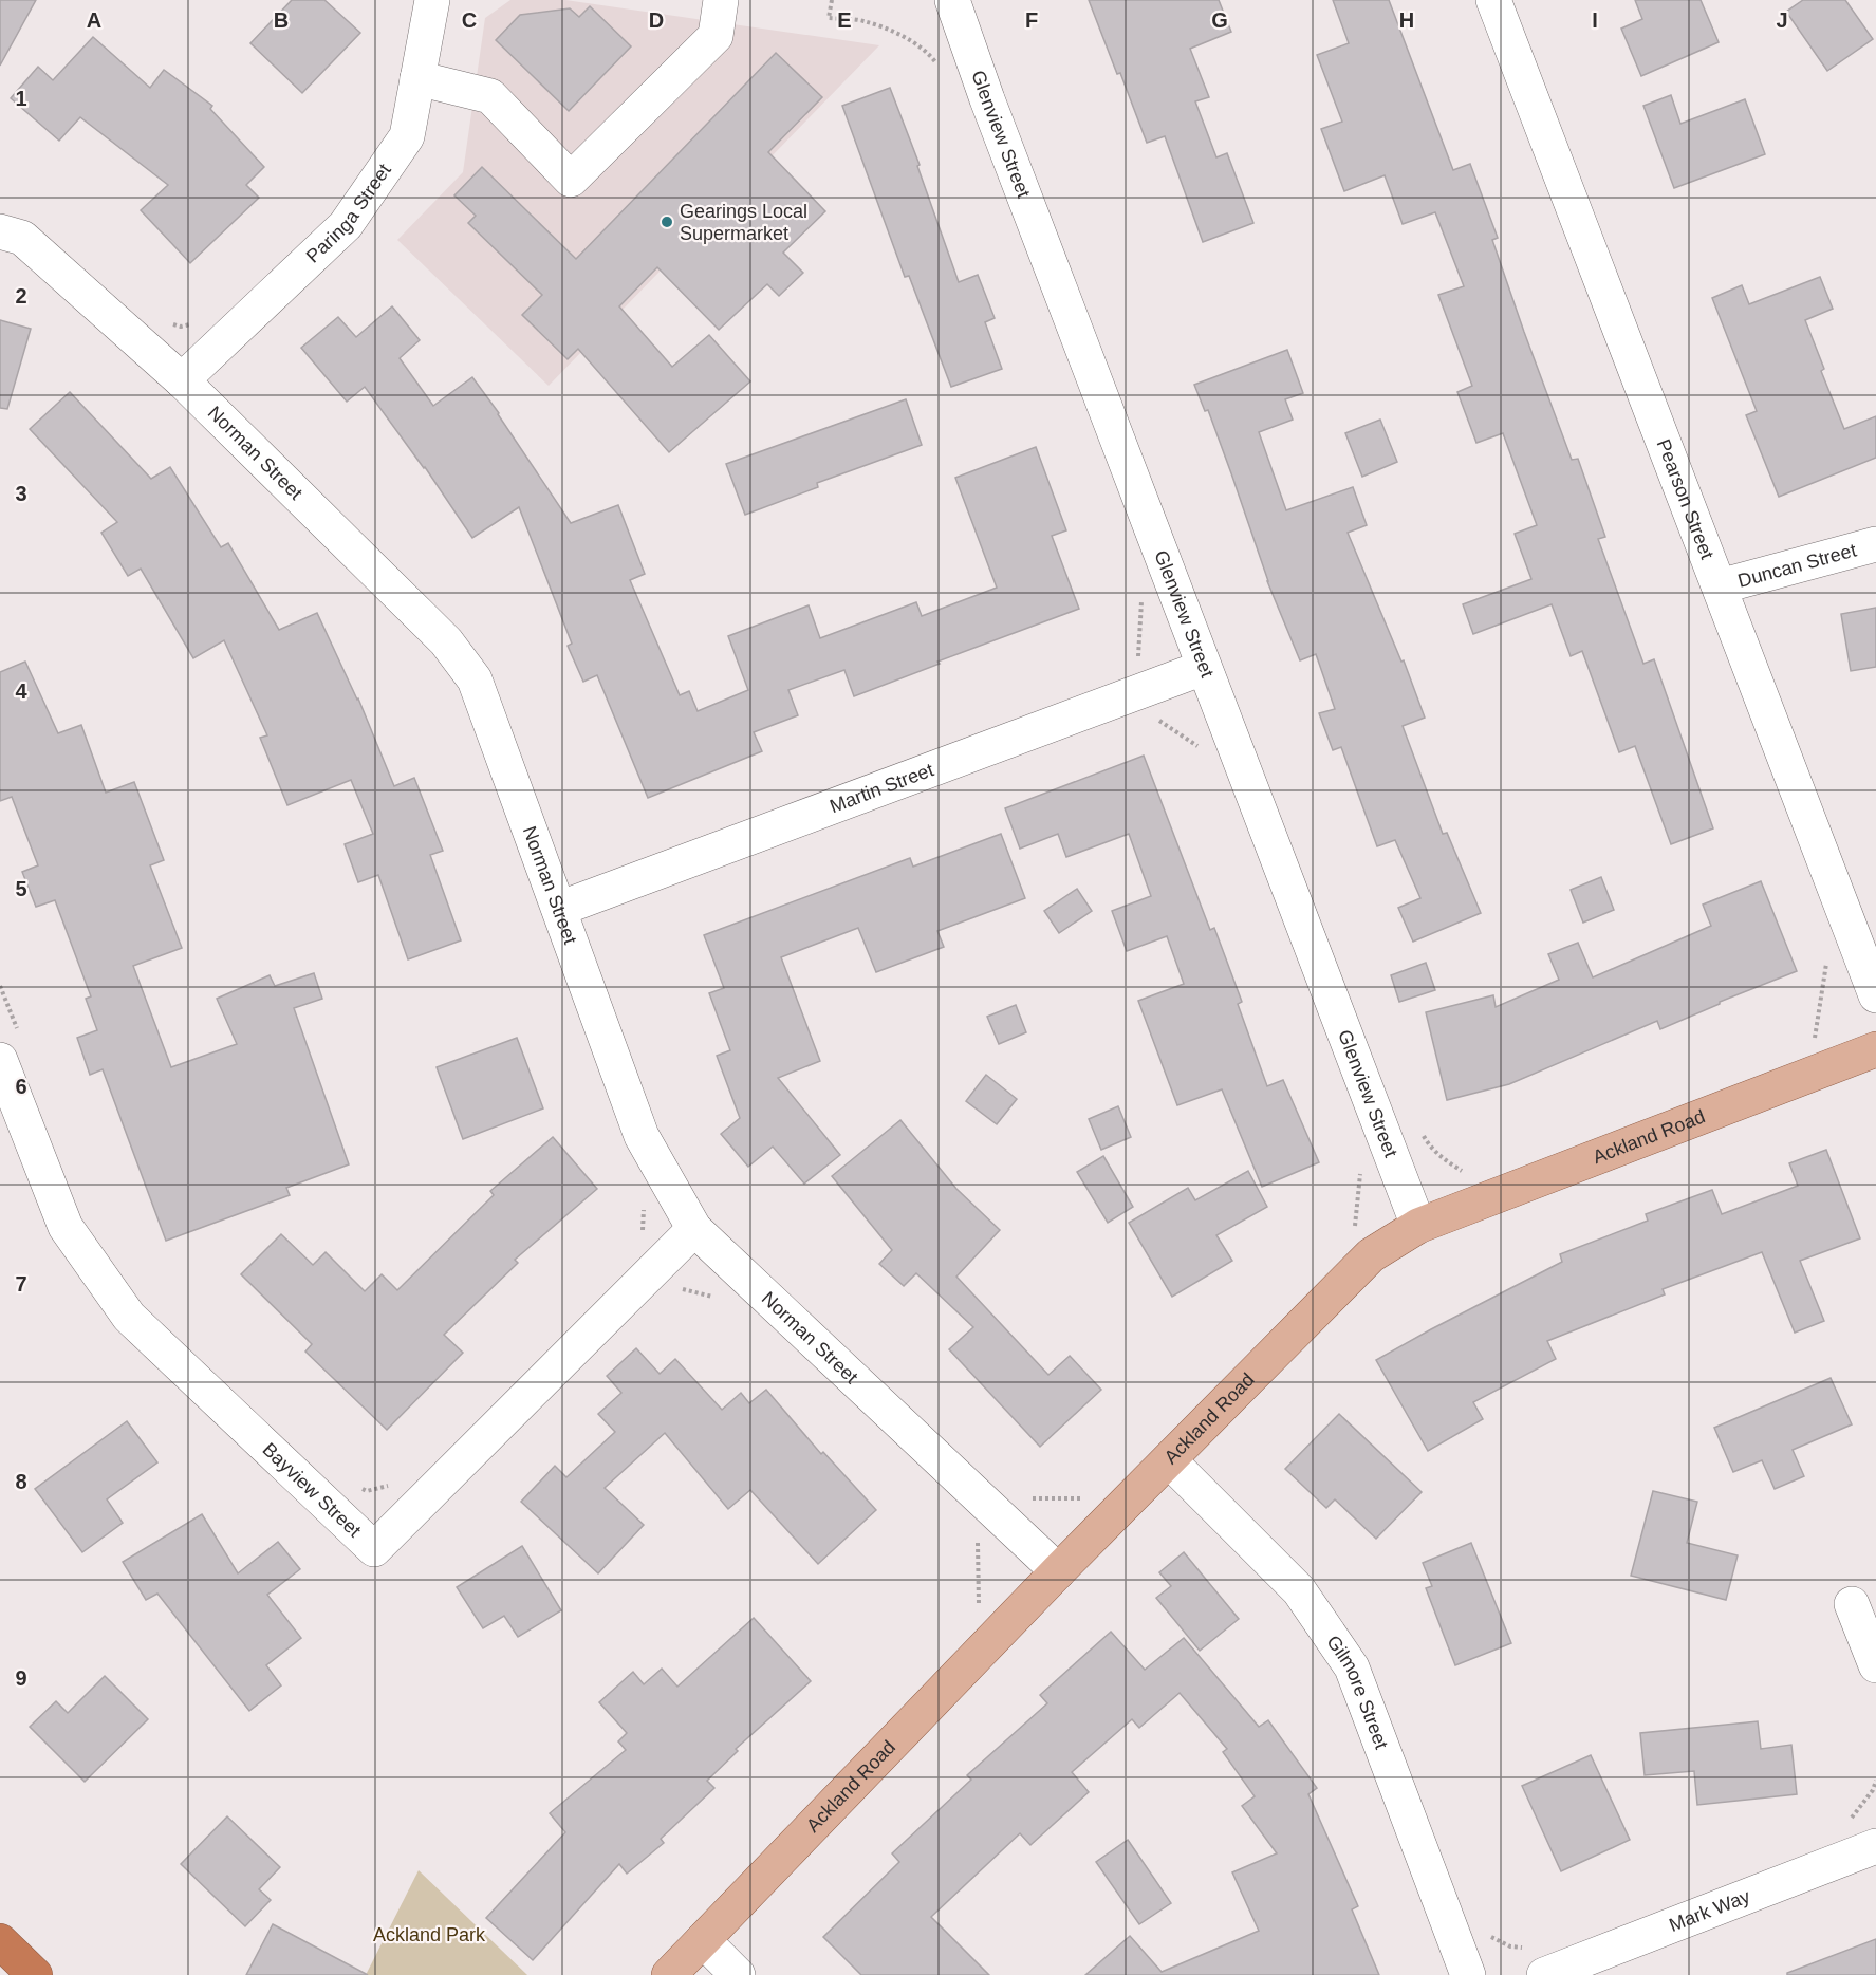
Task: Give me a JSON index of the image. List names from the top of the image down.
{
  "streets": {
    "main road": ["Ackland Road"],
    "street": [
      "Glenview Street",
      "Paringa Street",
      "Norman Street",
      "Pearson Street",
      "Duncan Street",
      "Martin Street",
      "Bayview Street",
      "Gilmore Street",
      "Mark Way"
    ]
  },
  "crossings": [
    ["Glenview Street", "Martin Street"],
    ["Glenview Street", "Ackland Road"],
    ["Paringa Street", "Norman Street"],
    ["Norman Street", "Martin Street"],
    ["Norman Street", "Ackland Road"],
    ["Norman Street", "Bayview Street"],
    ["Pearson Street", "Duncan Street"],
    ["Ackland Road", "Gilmore Street"]
  ],
  "parks": ["Ackland Park"],
  "places": ["Gearings Local Supermarket"],
  "grid": {
    "columns": [
      "A",
      "B",
      "C",
      "D",
      "E",
      "F",
      "G",
      "H",
      "I",
      "J"
    ],
    "rows": [
      "1",
      "2",
      "3",
      "4",
      "5",
      "6",
      "7",
      "8",
      "9"
    ]
  }
}
